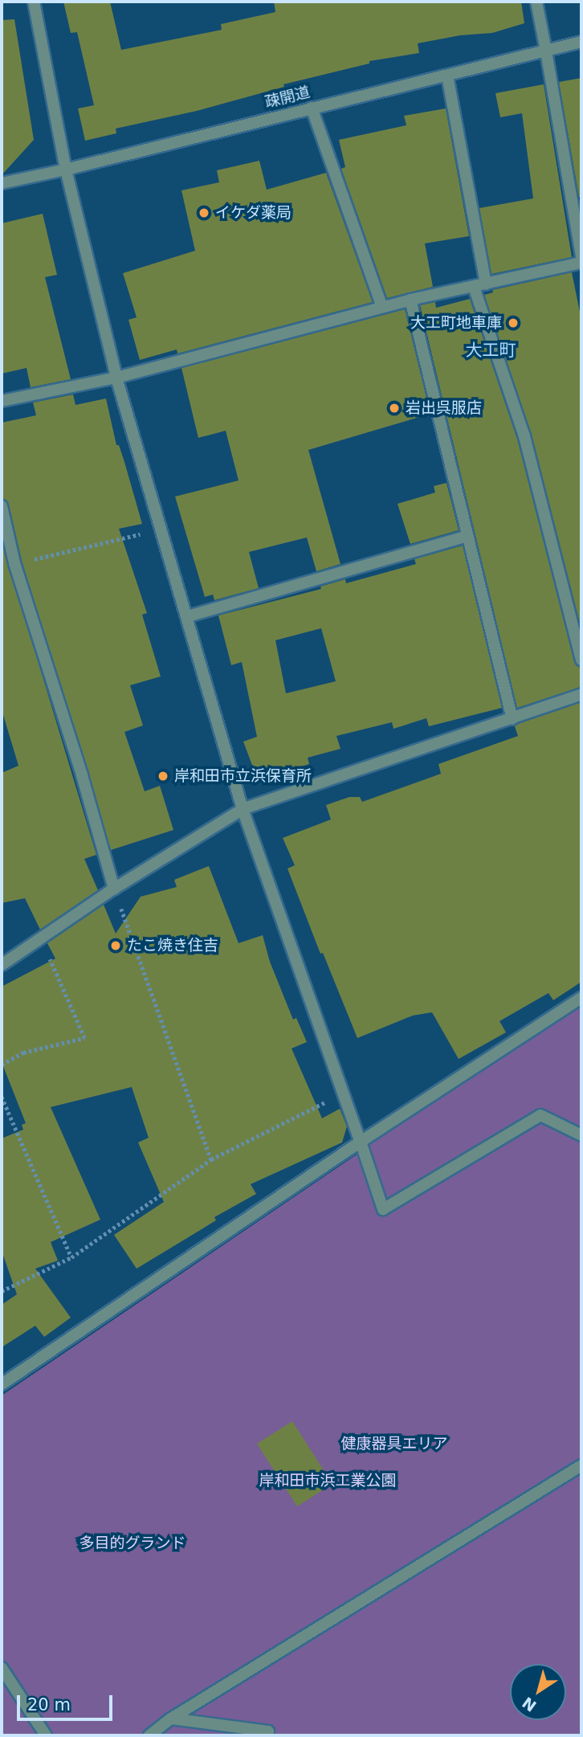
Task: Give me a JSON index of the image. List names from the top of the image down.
{
  "streets": {
    "street": ["疎開道"]
  },
  "districts": ["大工町"],
  "parks": ["健康器具エリア", "岸和田市浜工業公園", "多目的グランド"],
  "places": [
    "イケダ薬局",
    "大工町地車庫",
    "岩出呉服店",
    "岸和田市立浜保育所",
    "たこ焼き住吉"
  ],
  "scale_bar": "20 m",
  "north": "bottom left"
}
